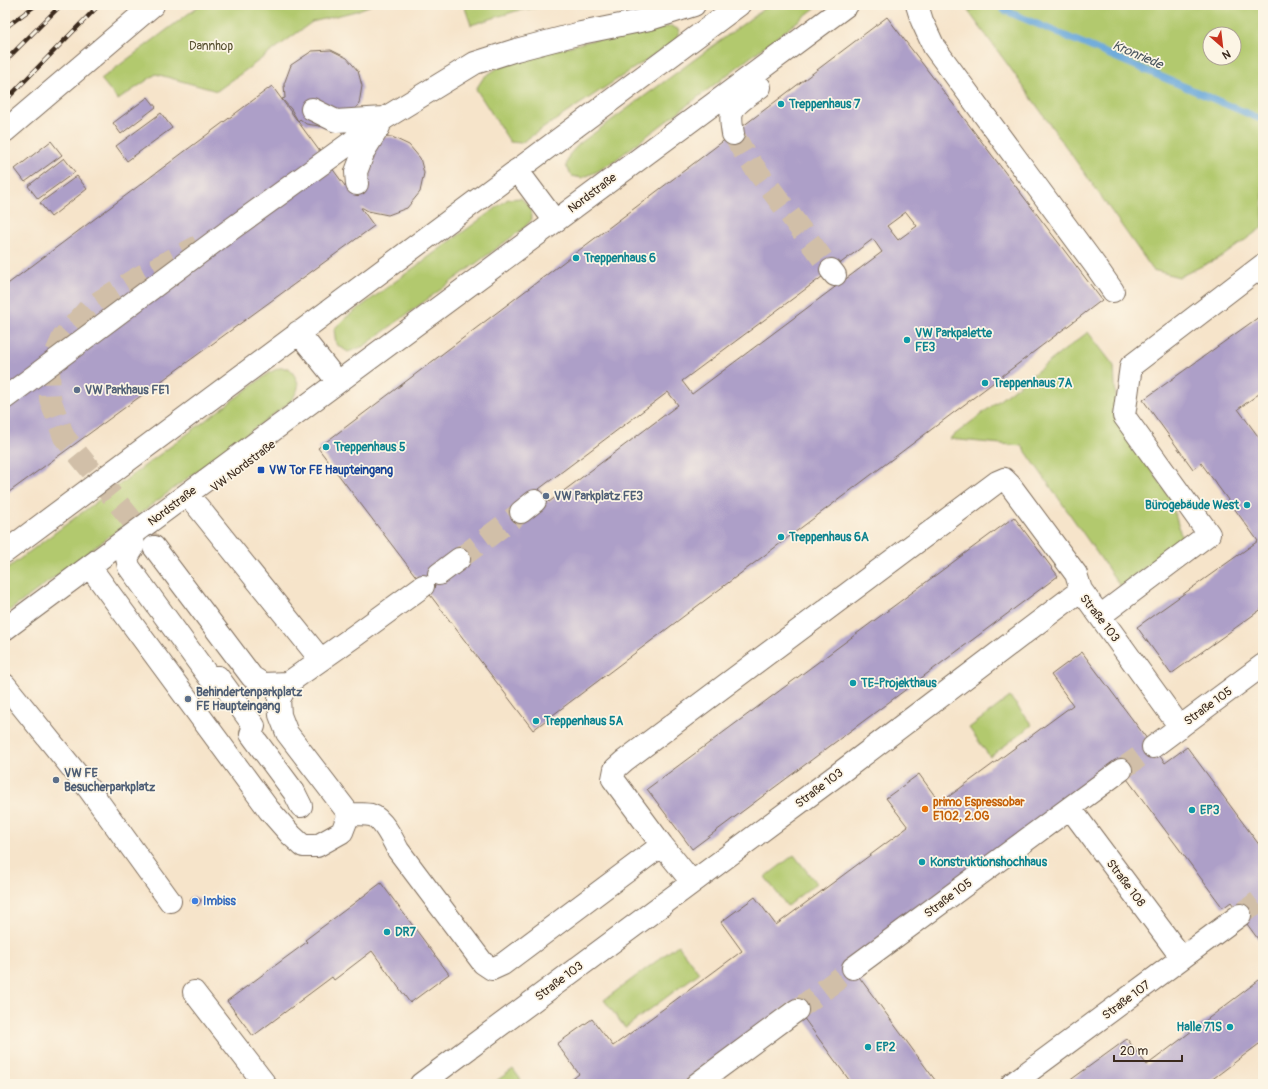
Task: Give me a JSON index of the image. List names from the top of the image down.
{
  "streets": {
    "street": [
      "Nordstraße",
      "VW Nordstraße",
      "Straße 103",
      "Straße 105",
      "Straße 108",
      "Straße 107"
    ]
  },
  "crossings": [
    ["Nordstraße", "VW Nordstraße"],
    ["Straße 103", "Straße 105"],
    ["Straße 105", "Straße 108"],
    ["Straße 108", "Straße 107"]
  ],
  "water": ["Kronriede"],
  "parks": ["Dannhop"],
  "places": {
    "other": [
      "Treppenhaus 7",
      "Treppenhaus 6",
      "VW Parkpalette FE3",
      "Treppenhaus 7A",
      "VW Parkhaus FE1",
      "Treppenhaus 5",
      "VW Parkplatz FE3",
      "Bürogebäude West",
      "Treppenhaus 6A",
      "TE-Projekthaus",
      "Behindertenparkplatz FE Haupteingang",
      "Treppenhaus 5A",
      "VW FE Besucherparkplatz",
      "primo Espressobar E102, 2.OG",
      "EP3",
      "Konstruktionshochhaus",
      "Imbiss",
      "DR7",
      "Halle 71S",
      "EP2"
    ],
    "transit": ["VW Tor FE Haupteingang"]
  },
  "scale_bar": "20 m",
  "north": "bottom right"
}
